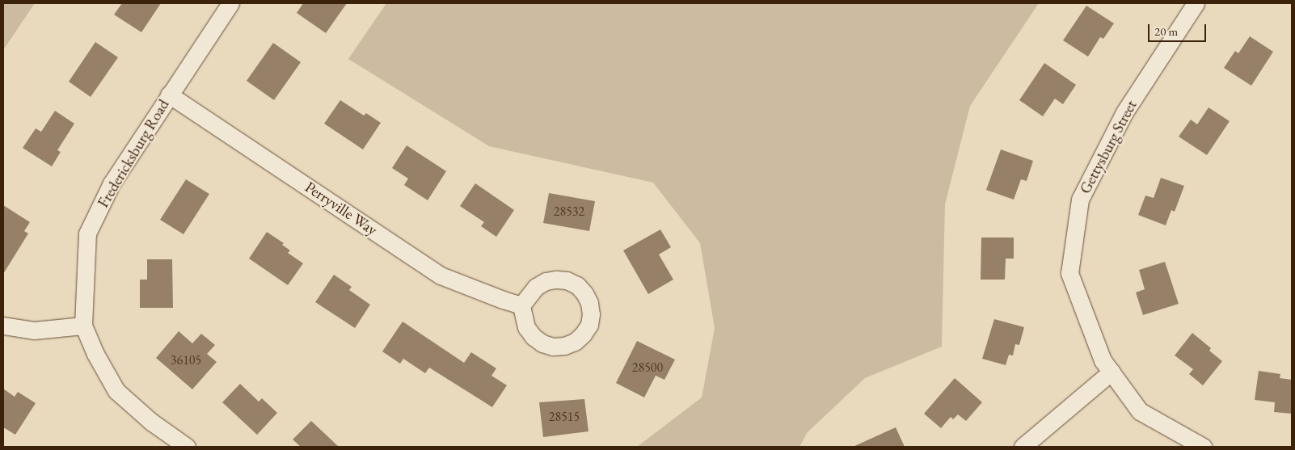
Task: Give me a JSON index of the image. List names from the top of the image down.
{
  "streets": {
    "street": ["Gettysburg Street", "Fredericksburg Road", "Perryville Way"]
  },
  "crossings": [
    ["Fredericksburg Road", "Perryville Way"]
  ],
  "house_numbers": [
    "28532",
    "36105",
    "28500",
    "28515"
  ],
  "scale_bar": "20 m"
}
